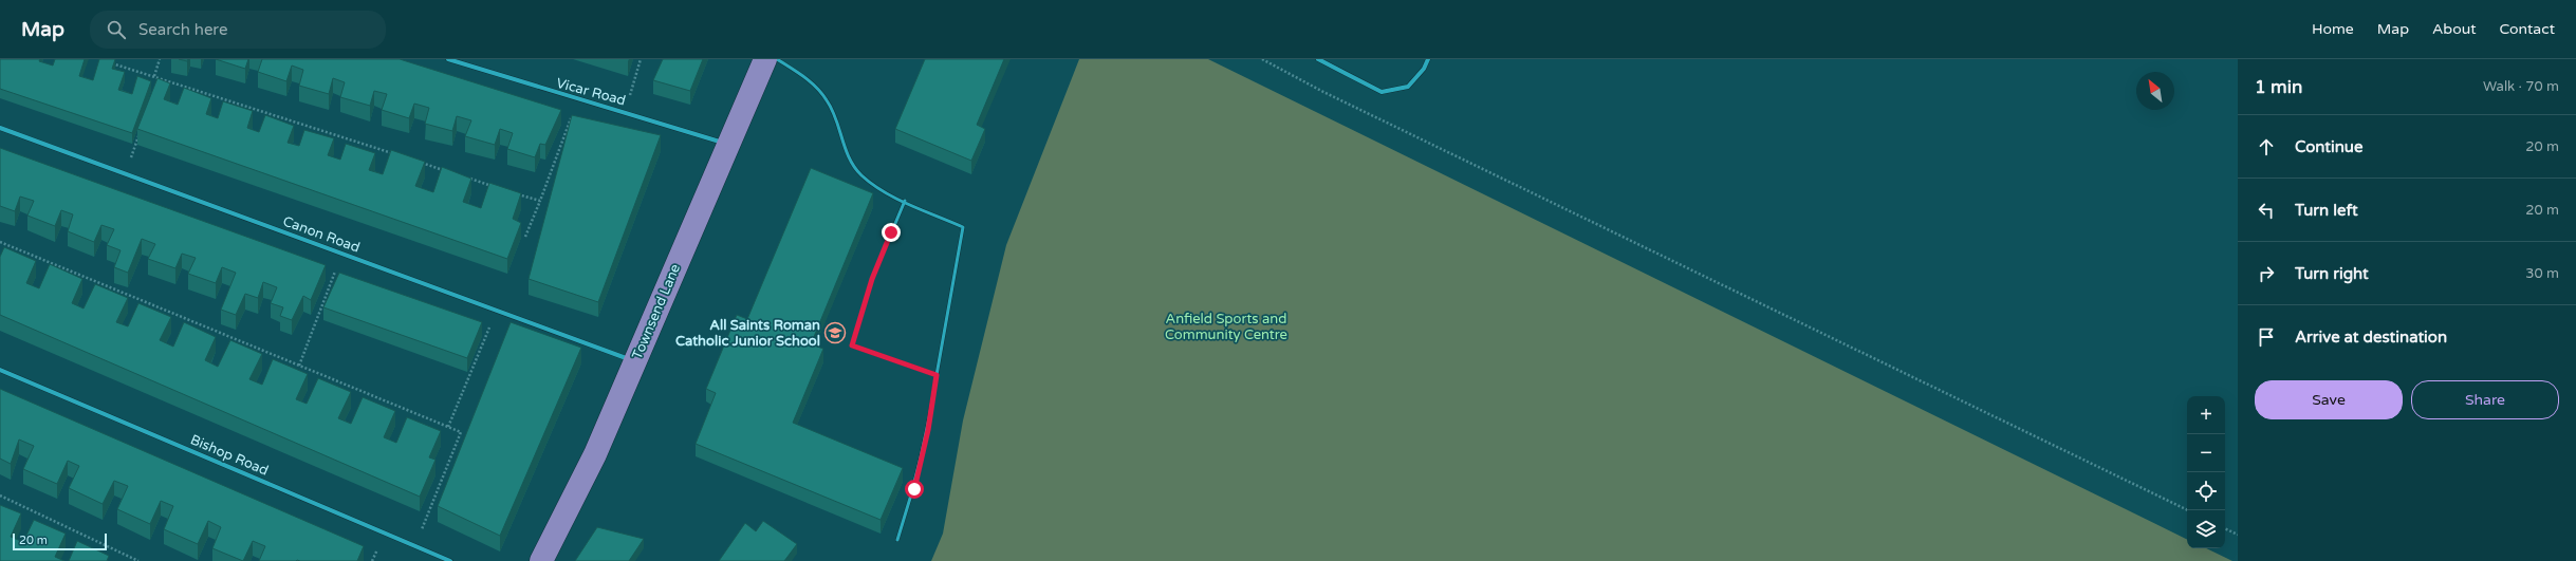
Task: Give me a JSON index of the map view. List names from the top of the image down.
{
  "streets": {
    "main road": ["Townsend Lane"],
    "street": ["Vicar Road", "Canon Road", "Bishop Road"]
  },
  "crossings": [
    ["Vicar Road", "Townsend Lane"],
    ["Canon Road", "Townsend Lane"]
  ],
  "parks": ["Anfield Sports and Community Centre"],
  "places": {
    "school or university": ["All Saints Roman Catholic Junior School"]
  },
  "scale_bar": "20 m",
  "north": "top left",
  "page": {
    "header": "Map",
    "search": "Search here",
    "nav": [
      "Home",
      "Map",
      "About",
      "Contact"
    ],
    "heading": ["1 min", "Walk · 70 m"],
    "list": [
      ["Continue", "20 m"],
      ["Turn left", "20 m"],
      ["Turn right", "30 m"],
      "Arrive at destination"
    ],
    "buttons": ["Save", "Share"],
    "map_buttons": ["+", "−"],
    "scale": "20 m"
  }
}
